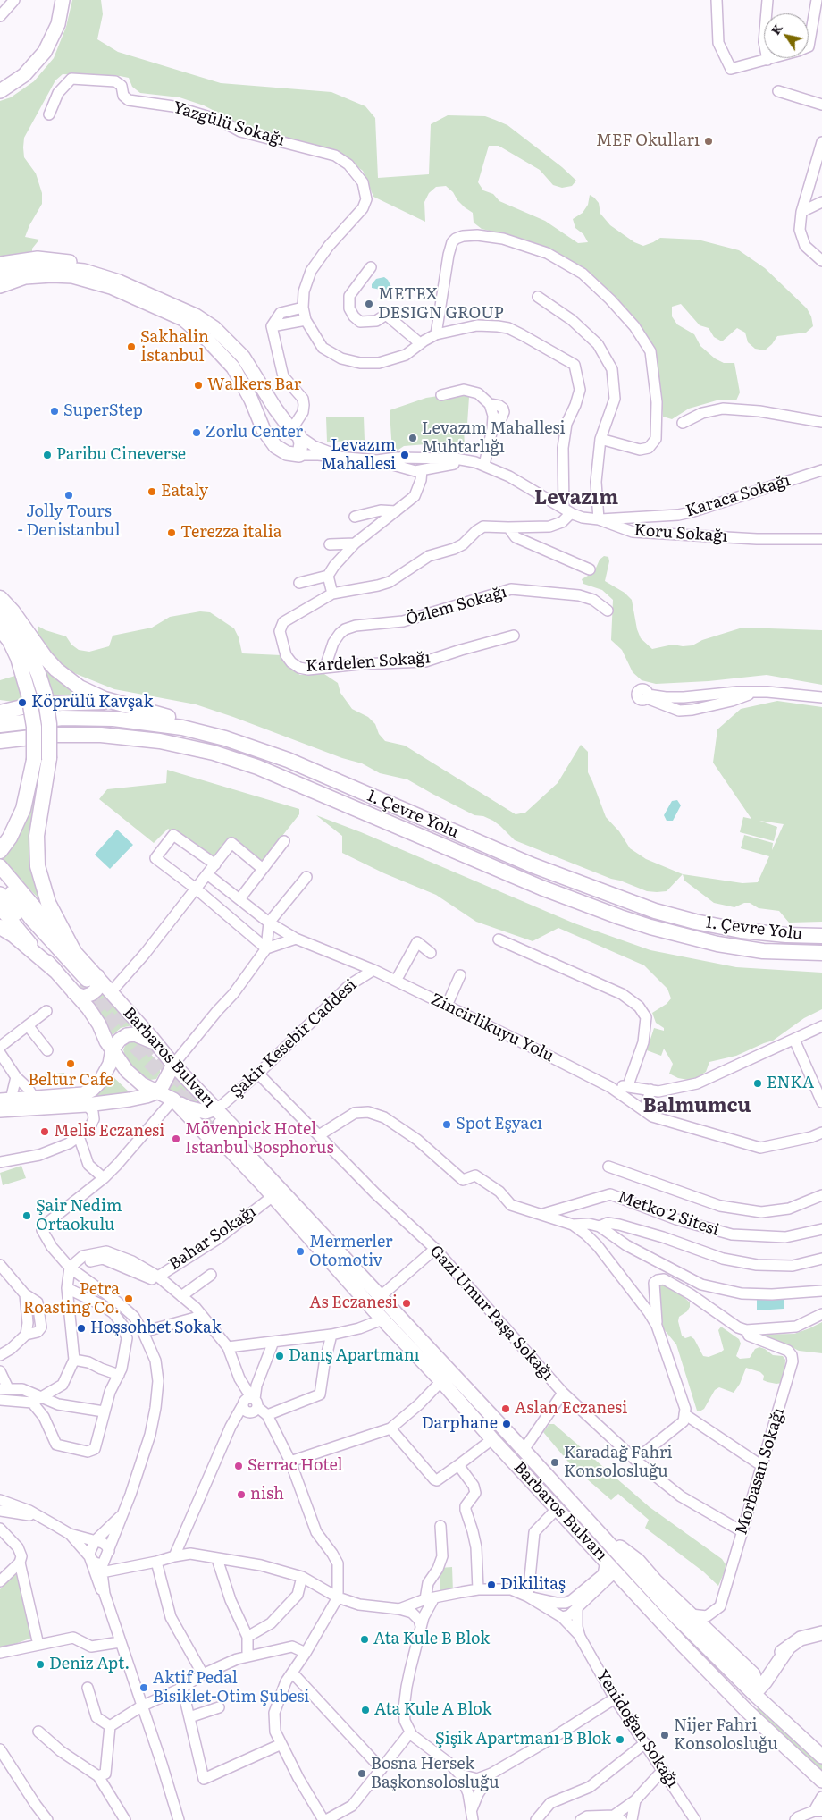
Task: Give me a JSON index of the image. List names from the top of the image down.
{
  "streets": {
    "highway": ["1. Çevre Yolu"],
    "main road": ["Barbaros Bulvarı"],
    "street": [
      "Yazgülü Sokağı",
      "Karaca Sokağı",
      "Koru Sokağı",
      "Özlem Sokağı",
      "Kardelen Sokağı",
      "Zincirlikuyu Yolu",
      "Şakir Kesebir Caddesi",
      "Metko 2 Sitesi",
      "Bahar Sokağı",
      "Gazi Umur Paşa Sokağı",
      "Morbasan Sokağı",
      "Yenidoğan Sokağı"
    ]
  },
  "crossings": [
    ["Yazgülü Sokağı", "Koru Sokağı"],
    ["Karaca Sokağı", "Koru Sokağı"],
    ["Özlem Sokağı", "Kardelen Sokağı"],
    ["Zincirlikuyu Yolu", "Şakir Kesebir Caddesi"],
    ["Şakir Kesebir Caddesi", "Barbaros Bulvarı"],
    ["Şakir Kesebir Caddesi", "Gazi Umur Paşa Sokağı"],
    ["Barbaros Bulvarı", "Bahar Sokağı"],
    ["Gazi Umur Paşa Sokağı", "Morbasan Sokağı"]
  ],
  "districts": ["Levazım", "Balmumcu"],
  "places": [
    "MEF Okulları",
    "METEX DESIGN GROUP",
    "Sakhalin İstanbul",
    "Walkers Bar",
    "SuperStep",
    "Zorlu Center",
    "Levazım Mahallesi Muhtarlığı",
    "Paribu Cineverse",
    "Levazım Mahallesi",
    "Eataly",
    "Jolly Tours - Denistanbul",
    "Terezza italia",
    "Köprülü Kavşak",
    "Beltur Cafe",
    "ENKA",
    "Spot Eşyacı",
    "Melis Eczanesi",
    "Mövenpick Hotel Istanbul Bosphorus",
    "Şair Nedim Ortaokulu",
    "Mermerler Otomotiv",
    "Petra Roasting Co.",
    "As Eczanesi",
    "Hoşsohbet Sokak",
    "Danış Apartmanı",
    "Aslan Eczanesi",
    "Darphane",
    "Karadağ Fahri Konsolosluğu",
    "Serrac Hotel",
    "nish",
    "Dikilitaş",
    "Ata Kule B Blok",
    "Deniz Apt.",
    "Aktif Pedal Bisiklet-Otim Şubesi",
    "Ata Kule A Blok",
    "Nijer Fahri Konsolosluğu",
    "Şişik Apartmanı B Blok",
    "Bosna Hersek Başkonsolosluğu"
  ],
  "north": "top left"
}
